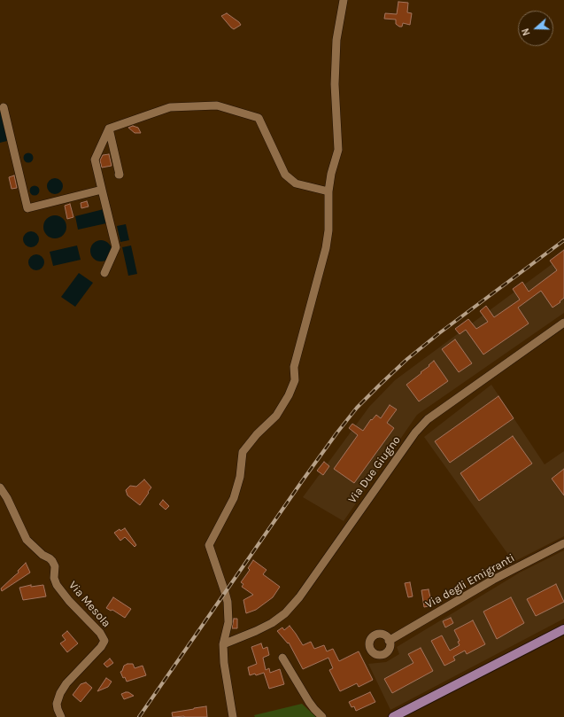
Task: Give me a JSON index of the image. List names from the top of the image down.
{
  "streets": {
    "street": ["Via Due Giugno", "Via degli Emigranti", "Via Mesola"]
  },
  "north": "left"
}
